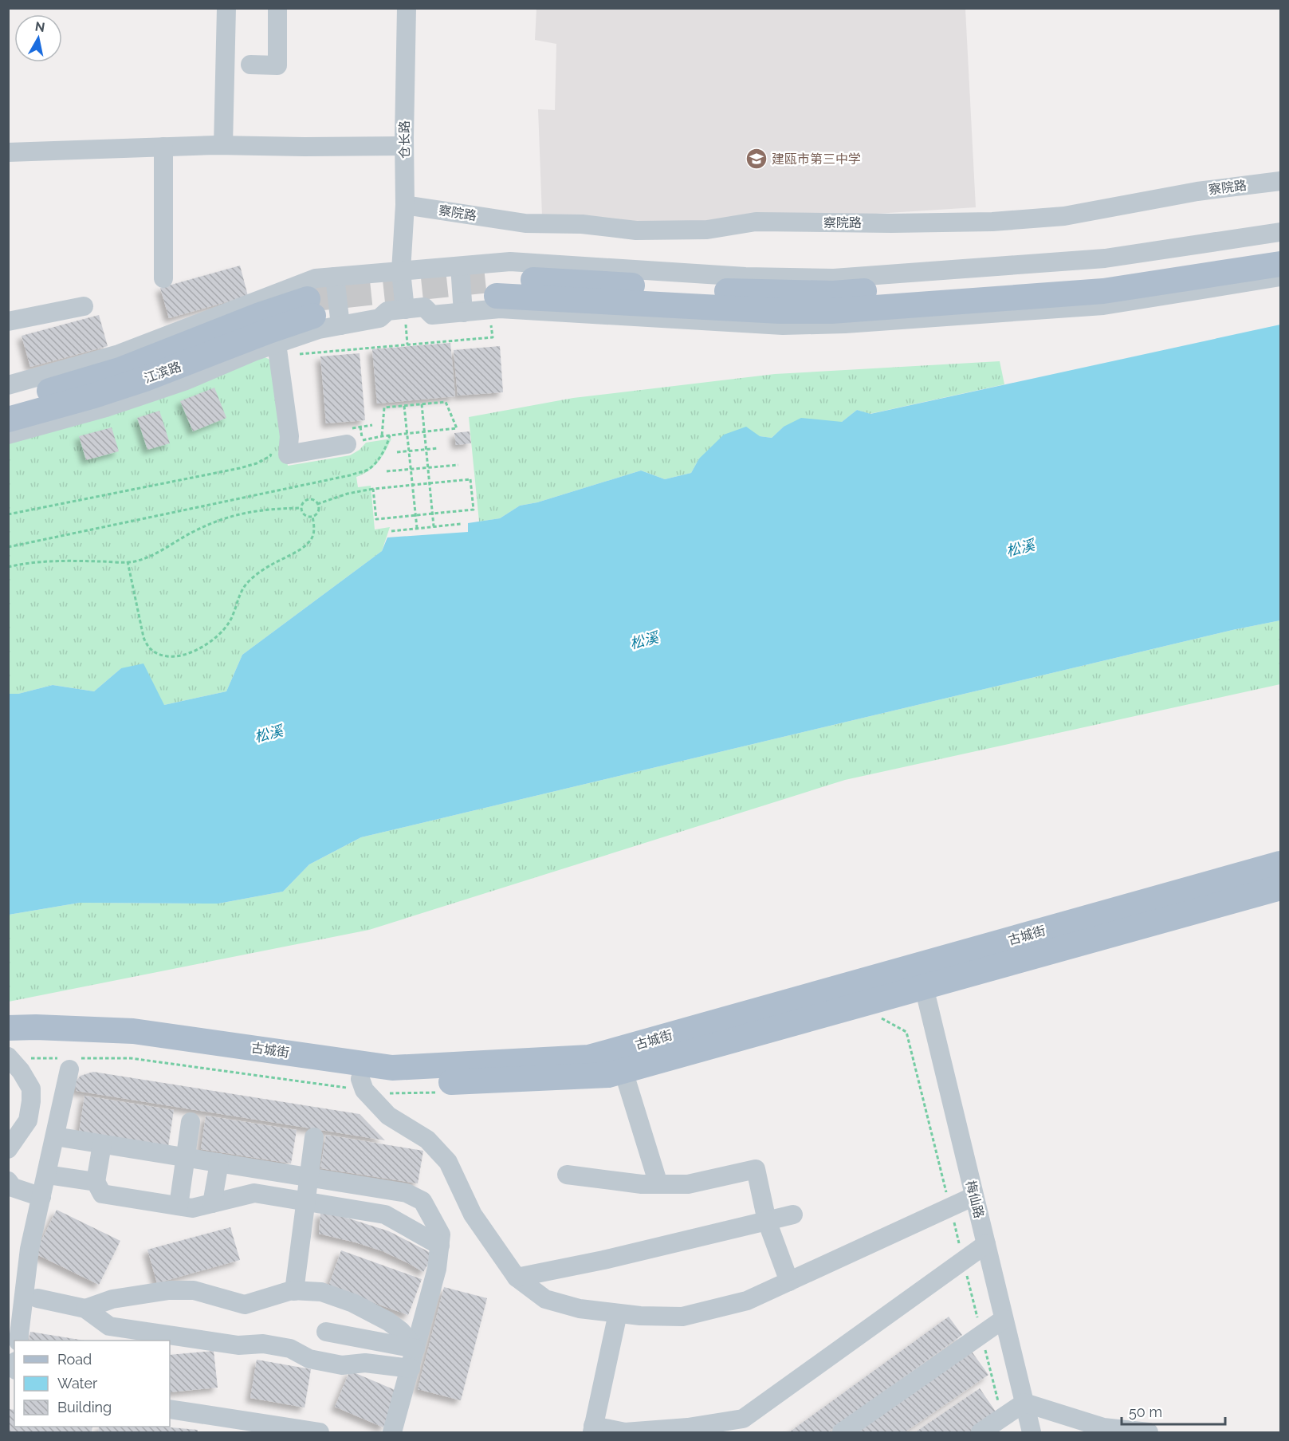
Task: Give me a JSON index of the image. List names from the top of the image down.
{
  "streets": {
    "main road": ["江滨路", "古城街"],
    "street": ["仓长路", "察院路", "梅仙路"]
  },
  "crossings": [
    ["仓长路", "察院路"],
    ["古城街", "梅仙路"]
  ],
  "water": ["松溪"],
  "places": {
    "school or university": ["建瓯市第三中学"]
  },
  "legend": ["Road", "Water", "Building"],
  "scale_bar": "50 m",
  "north": "top"
}
